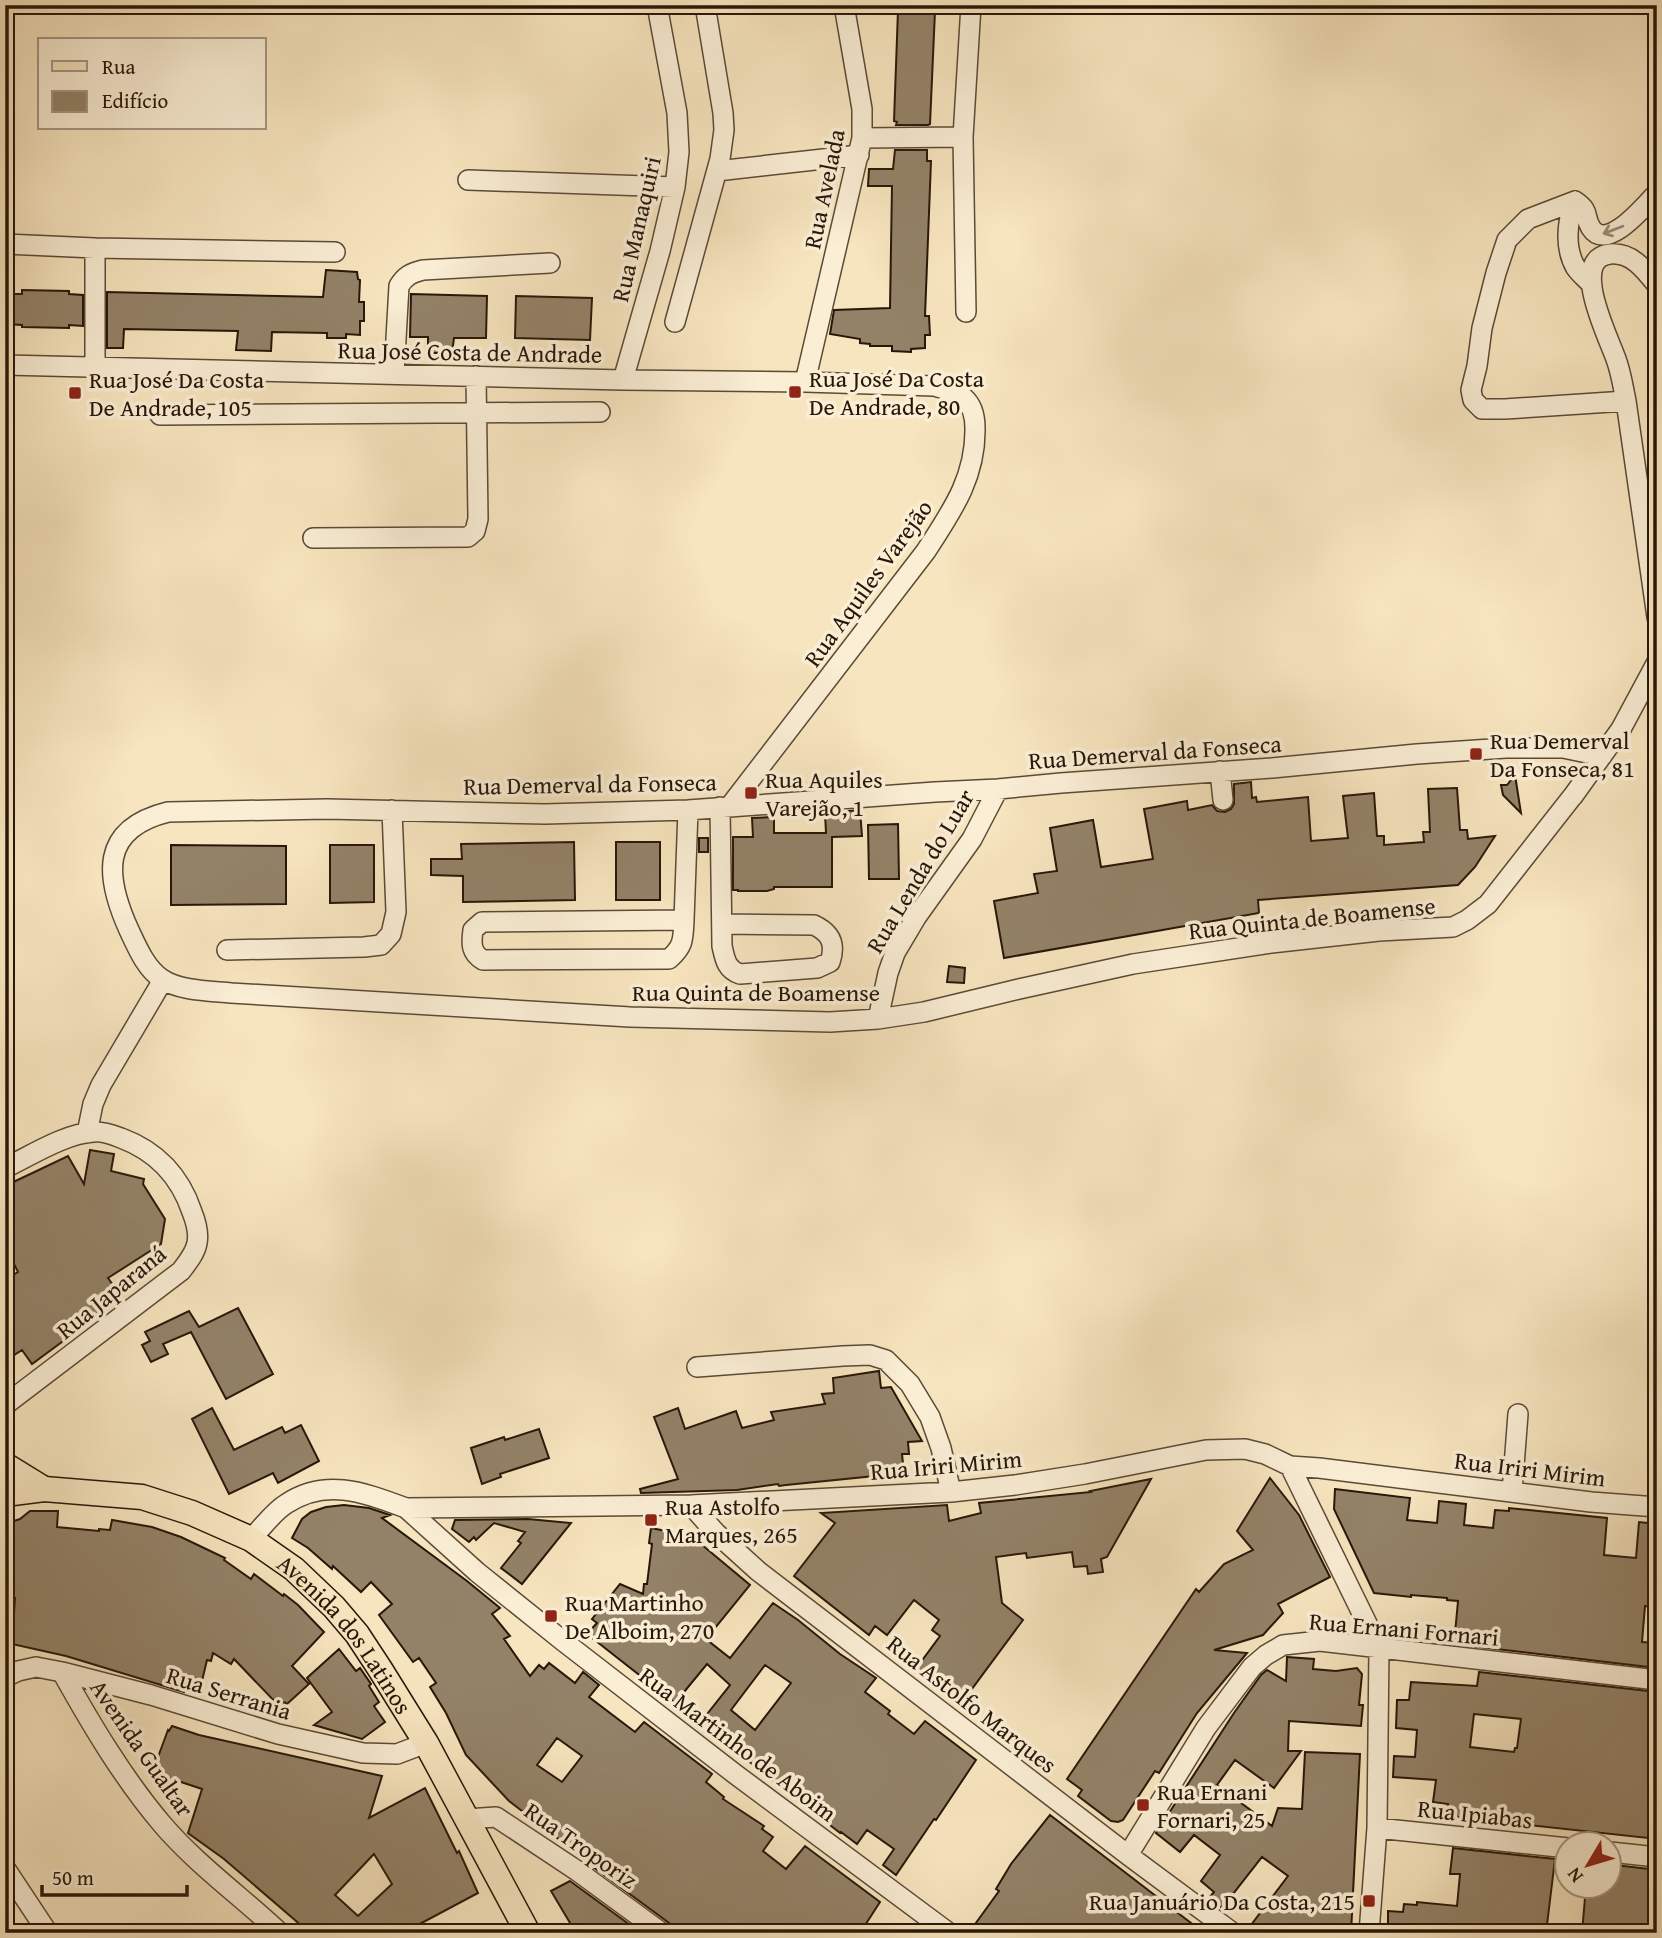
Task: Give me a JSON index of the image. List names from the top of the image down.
{
  "streets": {
    "main road": ["Avenida dos Latinos"],
    "street": [
      "Rua Avelada",
      "Rua Manaquiri",
      "Rua José Costa de Andrade",
      "Rua Aquiles Varejão",
      "Rua Demerval da Fonseca",
      "Rua Lenda do Luar",
      "Rua Quinta de Boamense",
      "Rua Japaraná",
      "Rua Iriri Mirim",
      "Rua Ernani Fornari",
      "Rua Serrania",
      "Rua Astolfo Marques",
      "Rua Martinho de Aboim",
      "Avenida Gualtar",
      "Rua Ipiabas",
      "Rua Troporiz"
    ]
  },
  "crossings": [
    ["Rua Avelada", "Rua José Costa de Andrade"],
    ["Rua Manaquiri", "Rua José Costa de Andrade"],
    ["Rua José Costa de Andrade", "Rua Aquiles Varejão"],
    ["Rua Aquiles Varejão", "Rua Demerval da Fonseca"],
    ["Rua Demerval da Fonseca", "Rua Lenda do Luar"],
    ["Rua Demerval da Fonseca", "Rua Quinta de Boamense"],
    ["Rua Lenda do Luar", "Rua Quinta de Boamense"],
    ["Rua Iriri Mirim", "Avenida dos Latinos"],
    ["Rua Iriri Mirim", "Rua Astolfo Marques"],
    ["Rua Iriri Mirim", "Rua Martinho de Aboim"],
    ["Rua Ernani Fornari", "Rua Astolfo Marques"],
    ["Avenida dos Latinos", "Rua Serrania"],
    ["Avenida dos Latinos", "Rua Troporiz"],
    ["Rua Serrania", "Avenida Gualtar"]
  ],
  "places": {
    "transit": [
      "Rua José Da Costa De Andrade, 80",
      "Rua José Da Costa De Andrade, 105",
      "Rua Demerval Da Fonseca, 81",
      "Rua Aquiles Varejão, 1",
      "Rua Astolfo Marques, 265",
      "Rua Martinho De Alboim, 270",
      "Rua Ernani Fornari, 25",
      "Rua Januário Da Costa, 215"
    ]
  },
  "legend": ["Rua", "Edifício"],
  "scale_bar": "50 m",
  "north": "bottom left"
}
